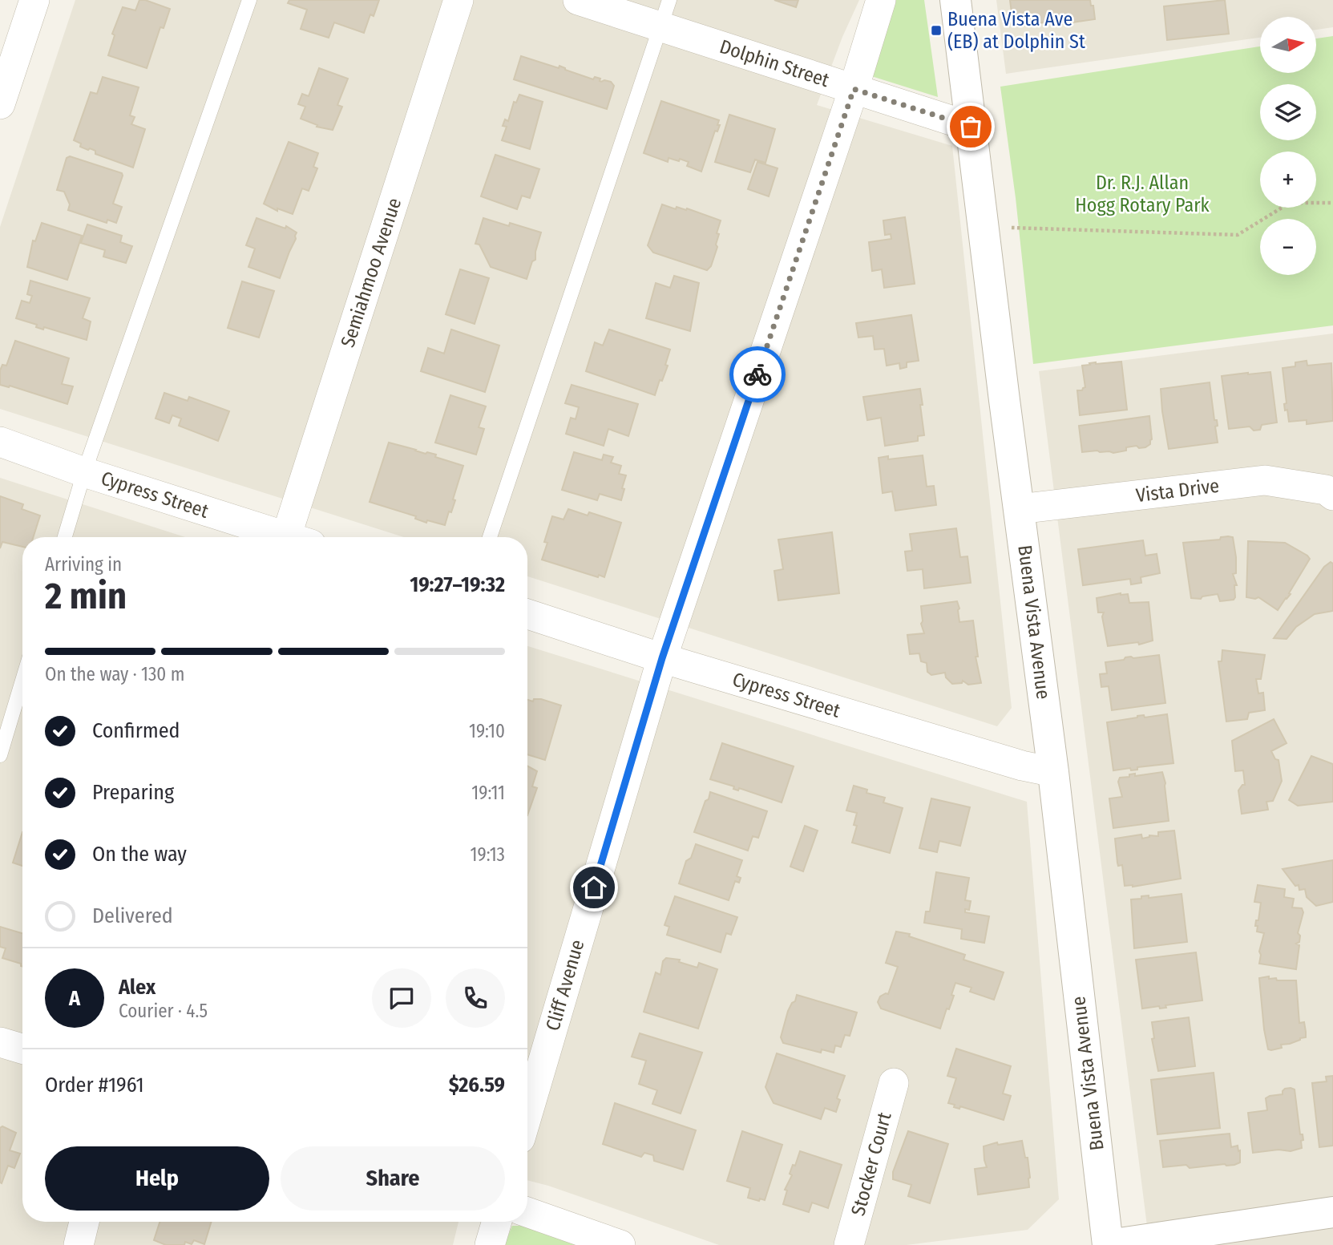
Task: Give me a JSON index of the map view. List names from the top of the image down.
{
  "streets": {
    "street": [
      "Dolphin Street",
      "Semiahmoo Avenue",
      "Vista Drive",
      "Cypress Street",
      "Buena Vista Avenue",
      "Cliff Avenue",
      "Stocker Court"
    ]
  },
  "crossings": [
    ["Dolphin Street", "Buena Vista Avenue"],
    ["Dolphin Street", "Cliff Avenue"],
    ["Vista Drive", "Buena Vista Avenue"],
    ["Cypress Street", "Buena Vista Avenue"],
    ["Cypress Street", "Cliff Avenue"]
  ],
  "parks": ["Dr. R.J. Allan Hogg Rotary Park"],
  "places": {
    "transit": ["Buena Vista Ave (EB) at Dolphin St"]
  },
  "north": "right",
  "page": {
    "map_buttons": ["+", "−"],
    "heading": ["2 min", "Arriving in", "19:27–19:32"],
    "panel": [
      "Alex",
      "Courier · 4.5",
      "Order #1961",
      "$26.59"
    ],
    "bar": "On the way · 130 m",
    "list": [
      ["Confirmed", "19:10"],
      ["Preparing", "19:11"],
      ["On the way", "19:13"],
      "Delivered"
    ],
    "round": "A",
    "buttons": ["Help", "Share"]
  }
}
